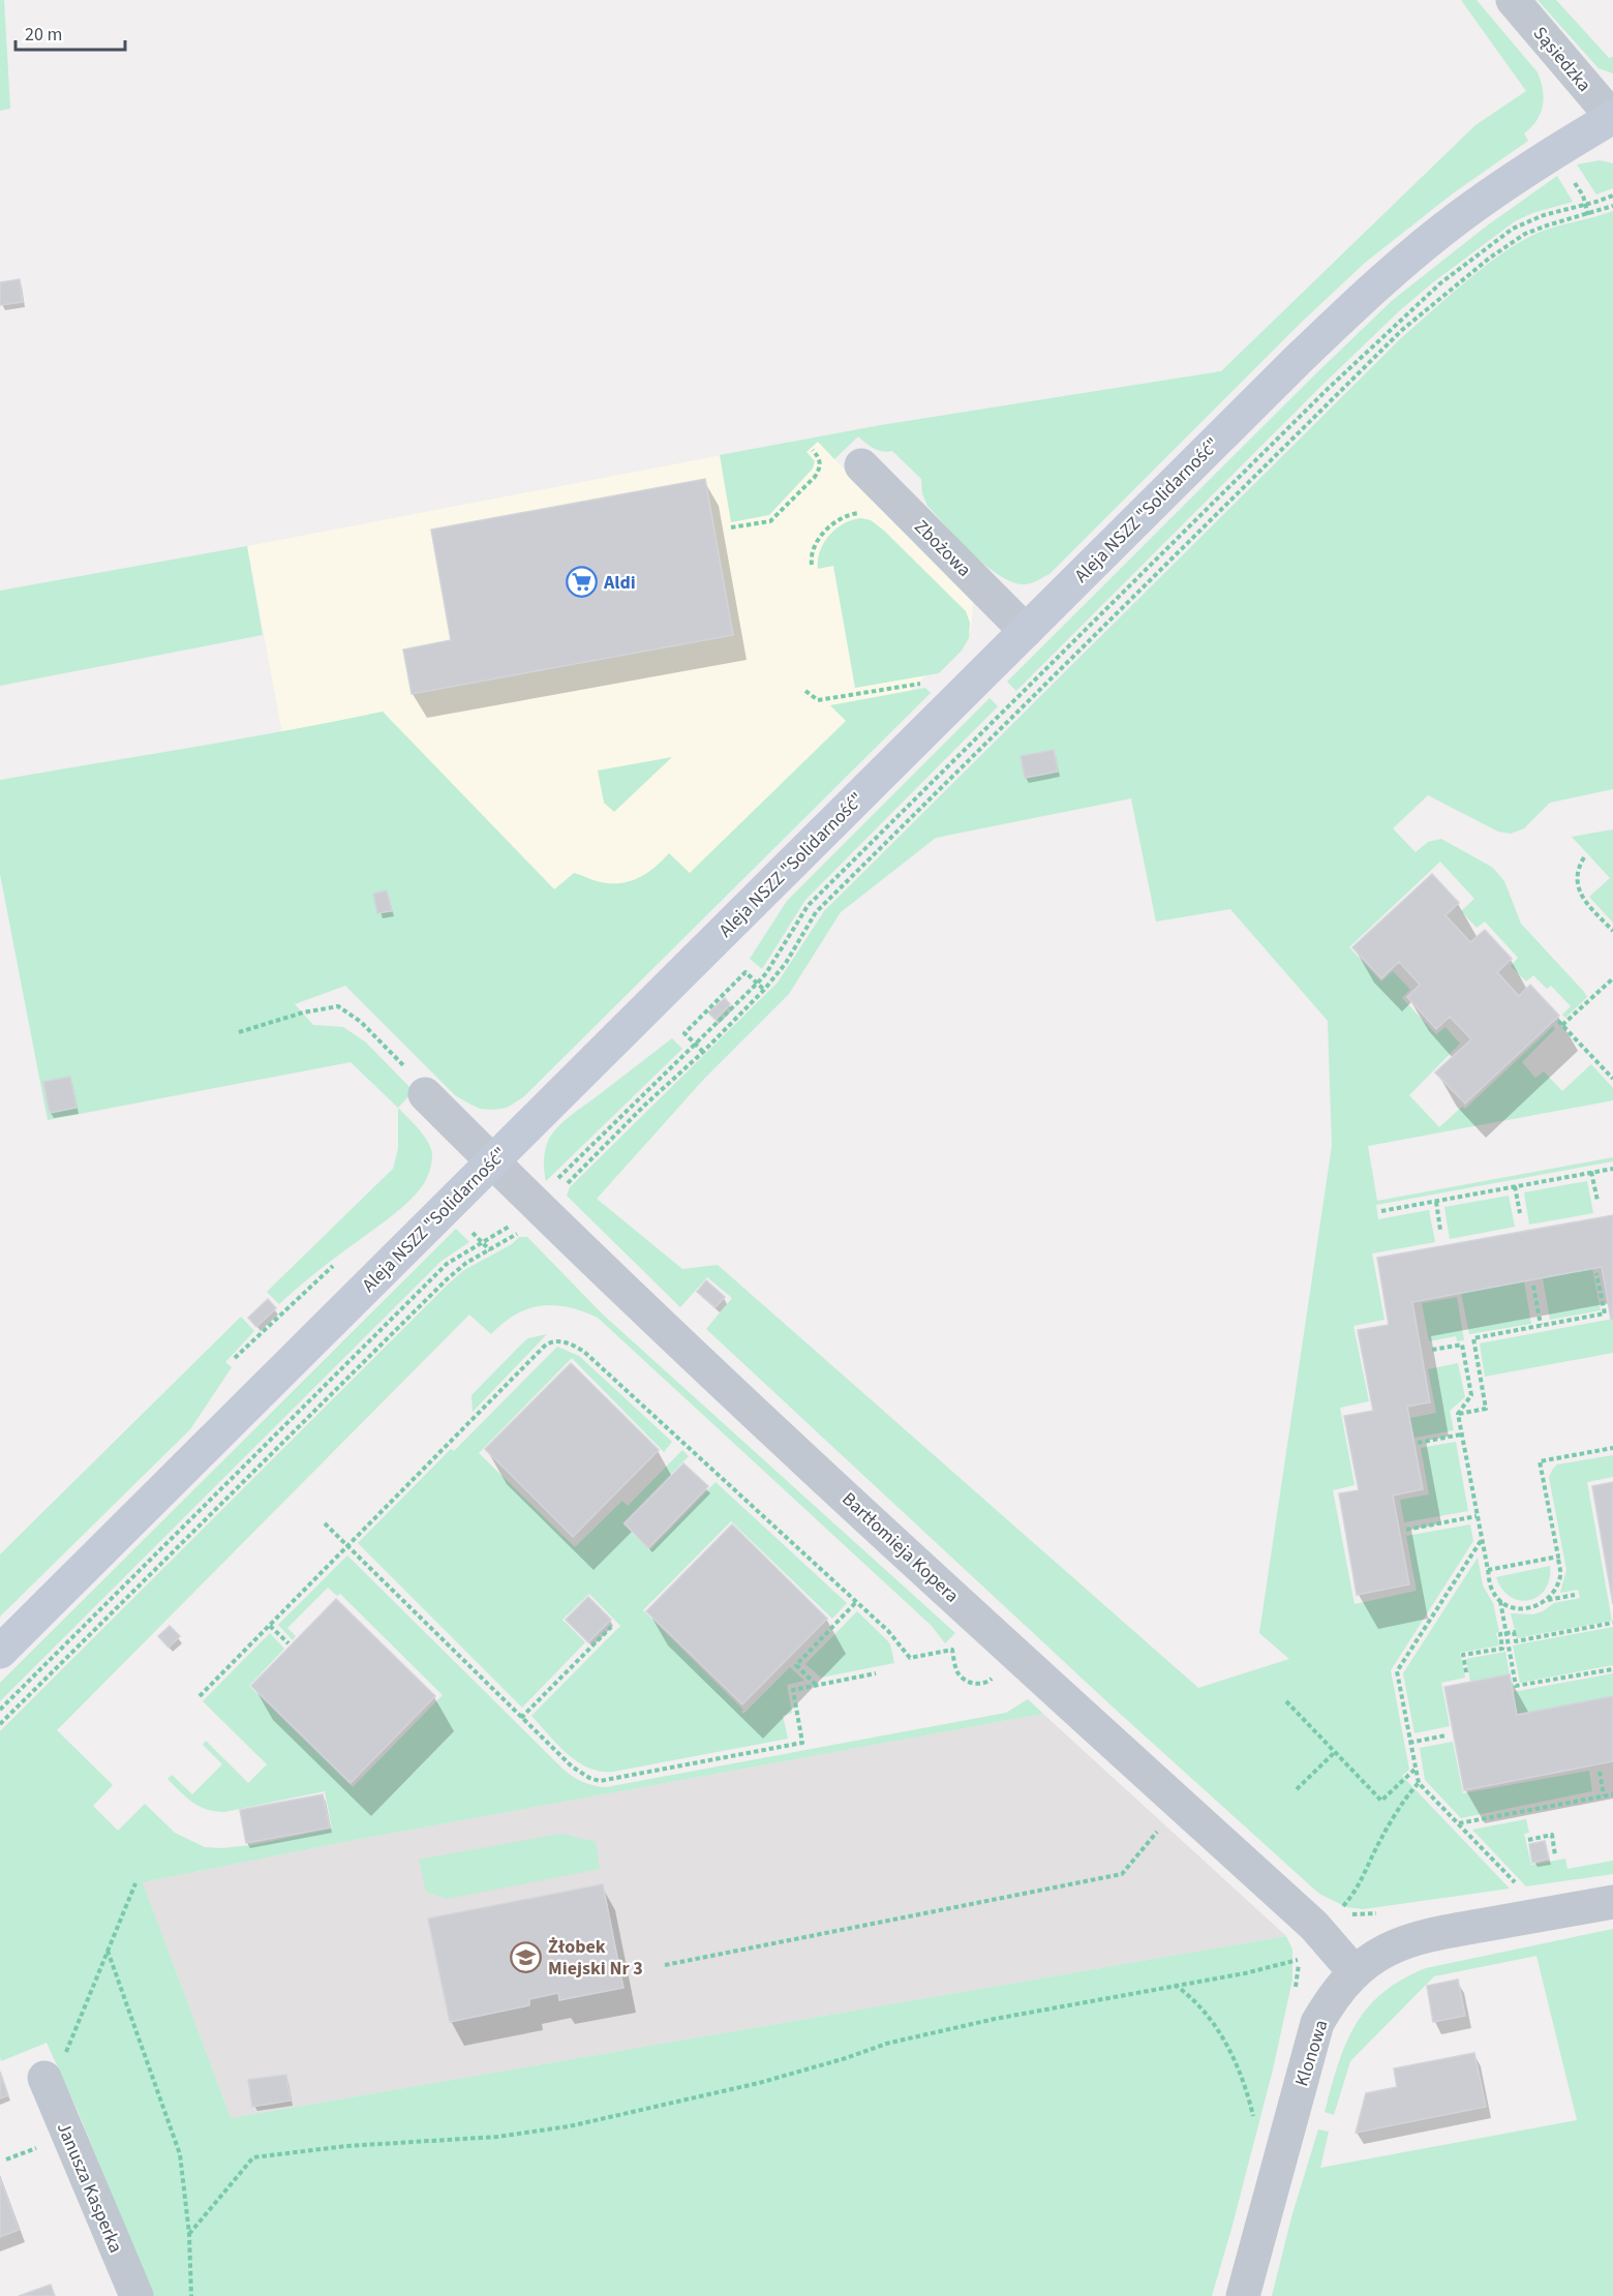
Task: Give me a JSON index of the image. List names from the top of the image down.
{
  "streets": {
    "street": [
      "Sąsiedzka",
      "Aleja NSZZ \"Solidarność\"",
      "Zbożowa",
      "Bartłomieja Kopera",
      "Klonowa",
      "Janusza Kasperka"
    ]
  },
  "crossings": [
    ["Sąsiedzka", "Aleja NSZZ \"Solidarność\""],
    ["Aleja NSZZ \"Solidarność\"", "Zbożowa"],
    ["Aleja NSZZ \"Solidarność\"", "Bartłomieja Kopera"],
    ["Bartłomieja Kopera", "Klonowa"]
  ],
  "places": {
    "supermarket": ["Aldi"],
    "school or university": ["Żłobek Miejski Nr 3"]
  },
  "scale_bar": "20 m"
}
